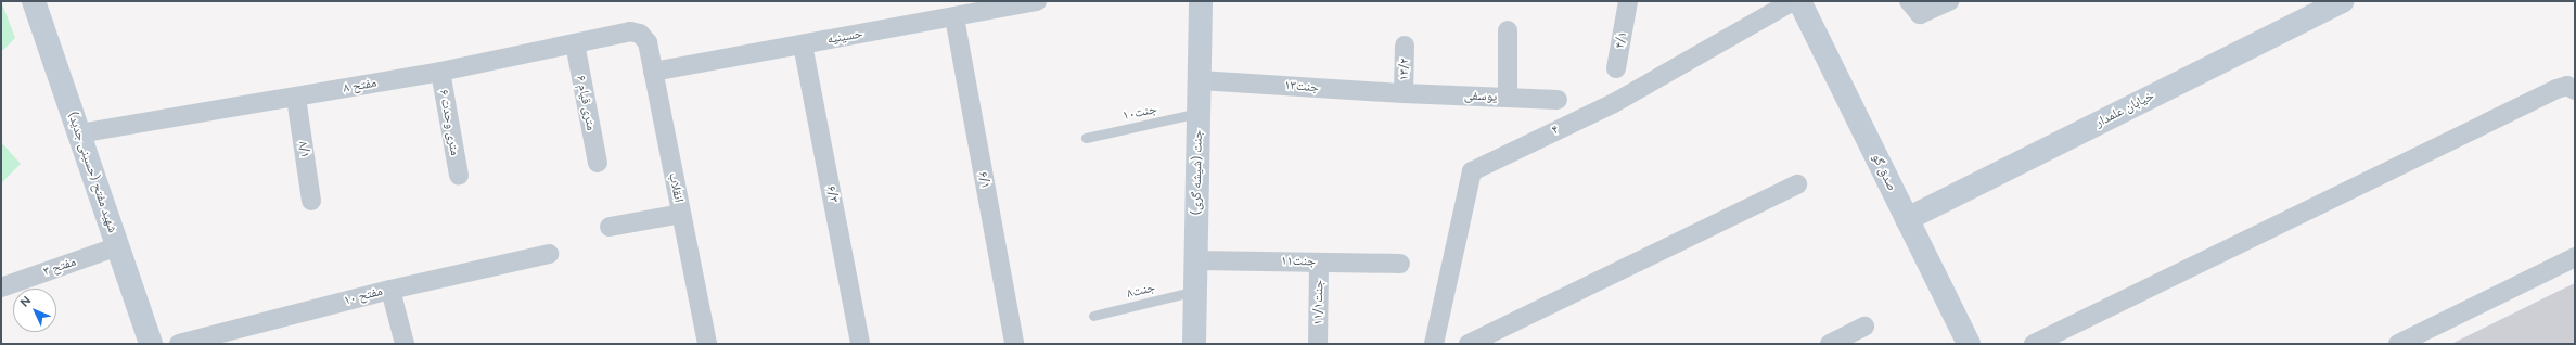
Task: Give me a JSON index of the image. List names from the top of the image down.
{
  "streets": {
    "street": [
      "حسینیه",
      "۴/۱",
      "۱۳/۲",
      "مفتح ۸",
      "جنت۱۳",
      "یوسفی",
      "۶ متری قیام",
      "خیابان علمدار",
      "۶ متری وحدت",
      "۴",
      "۸/۱",
      "شهید مفتح (حسینی جدید)",
      "جنت (شیشه گری)",
      "صدق گو",
      "۶/۱",
      "انقلاب",
      "۶/۳",
      "جنت۱۱",
      "مفتح ۳",
      "مفتح ۱۰",
      "جنت۱۱/۱"
    ],
    "lane": ["جنت۱۰", "جنت۸"]
  },
  "crossings": [
    ["حسینیه", "۶/۱"],
    ["حسینیه", "انقلاب"],
    ["حسینیه", "۶/۳"],
    ["۱۳/۲", "جنت۱۳"],
    ["۱۳/۲", "یوسفی"],
    ["مفتح ۸", "۶ متری قیام"],
    ["مفتح ۸", "۶ متری وحدت"],
    ["مفتح ۸", "۸/۱"],
    ["مفتح ۸", "شهید مفتح (حسینی جدید)"],
    ["مفتح ۸", "انقلاب"],
    ["جنت۱۳", "یوسفی"],
    ["جنت۱۳", "جنت (شیشه گری)"],
    ["خیابان علمدار", "صدق گو"],
    ["جنت۱۰", "جنت (شیشه گری)"],
    ["شهید مفتح (حسینی جدید)", "مفتح ۳"],
    ["جنت (شیشه گری)", "جنت۱۱"],
    ["جنت (شیشه گری)", "جنت۸"],
    ["جنت۱۱", "جنت۱۱/۱"]
  ],
  "north": "top left"
}
